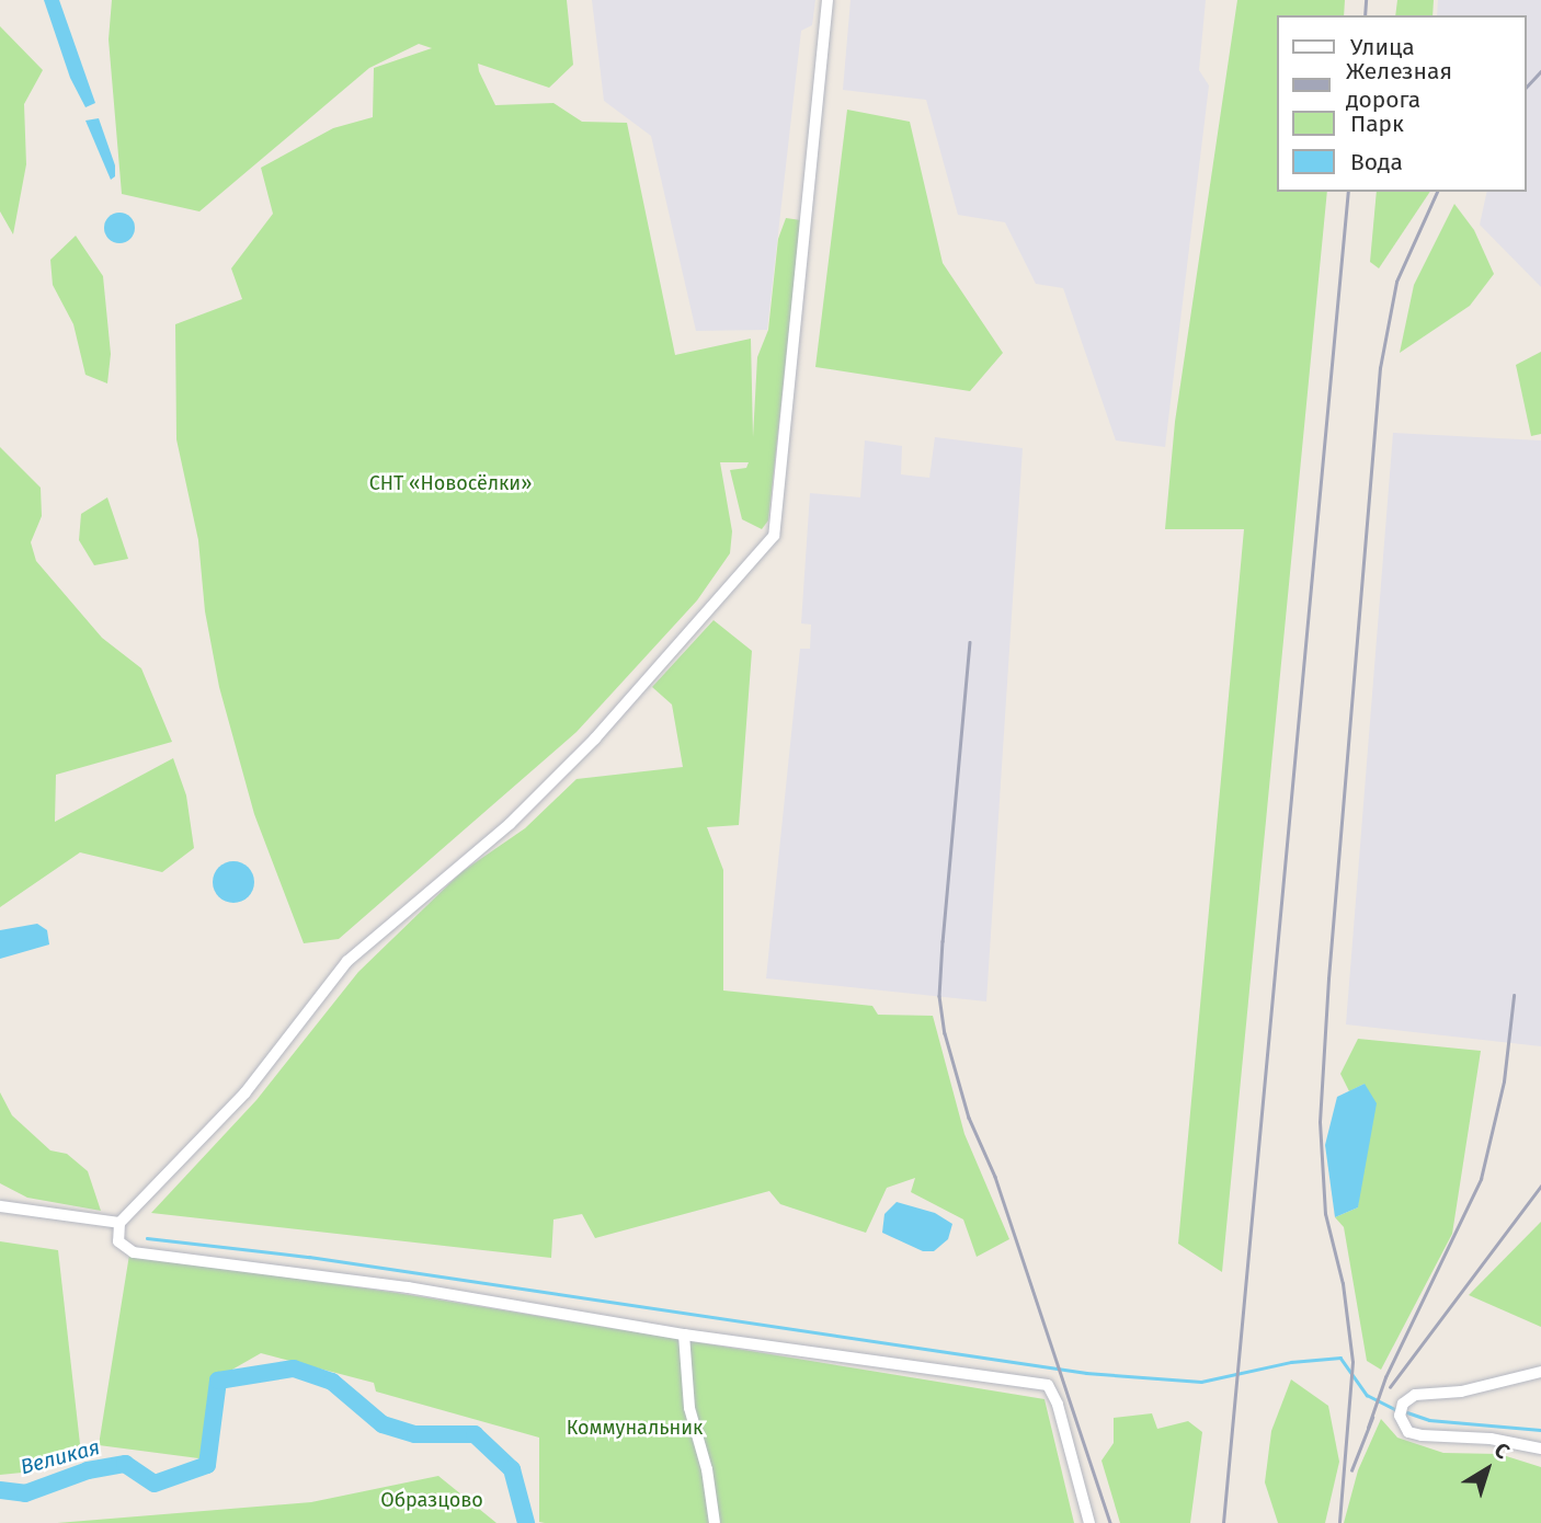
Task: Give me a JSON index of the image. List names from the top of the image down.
{
  "water": ["Великая"],
  "parks": ["СНТ «Новосёлки»", "Коммунальник", "Образцово"],
  "legend": [
    "Улица",
    "Железная дорога",
    "Парк",
    "Вода"
  ],
  "north": "top right"
}
